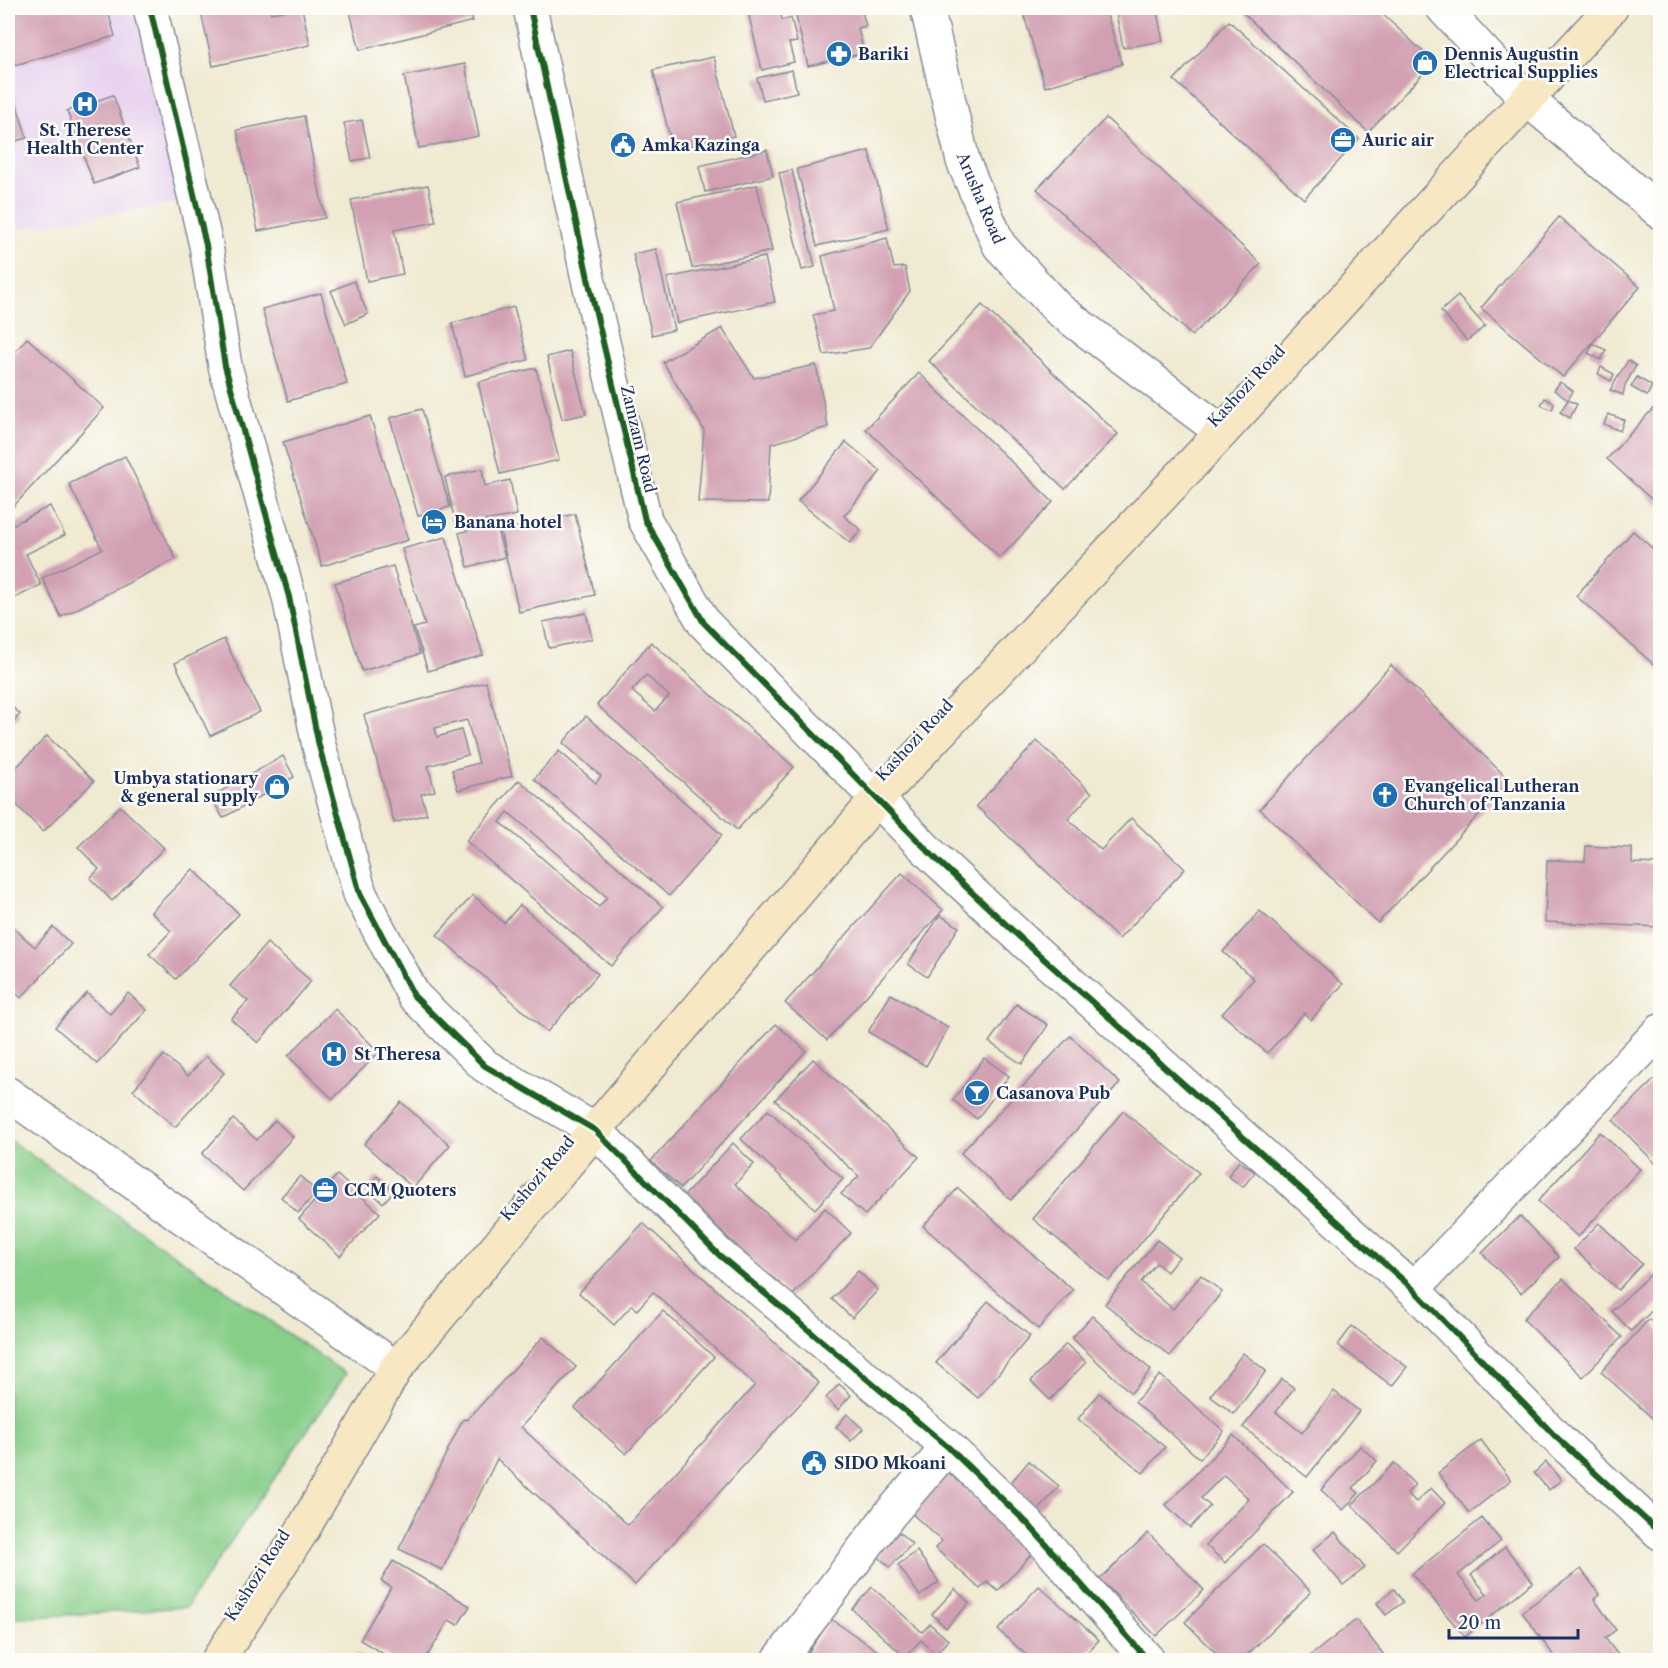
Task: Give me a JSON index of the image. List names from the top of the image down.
{
  "streets": {
    "main road": ["Kashozi Road"],
    "street": ["Arusha Road", "Zamzam Road"]
  },
  "crossings": [
    ["Arusha Road", "Kashozi Road"],
    ["Kashozi Road", "Zamzam Road"]
  ],
  "places": {
    "pharmacy": ["Bariki"],
    "shop": ["Dennis Augustin Electrical Supplies", "Umbya stationary & general supply"],
    "hospital": ["St. Therese Health Center", "St Theresa"],
    "office": ["Auric air", "CCM Quoters"],
    "public building": ["Amka Kazinga", "SIDO Mkoani"],
    "hotel": ["Banana hotel"],
    "church": ["Evangelical Lutheran Church of Tanzania"],
    "bar": ["Casanova Pub"]
  },
  "scale_bar": "20 m"
}
